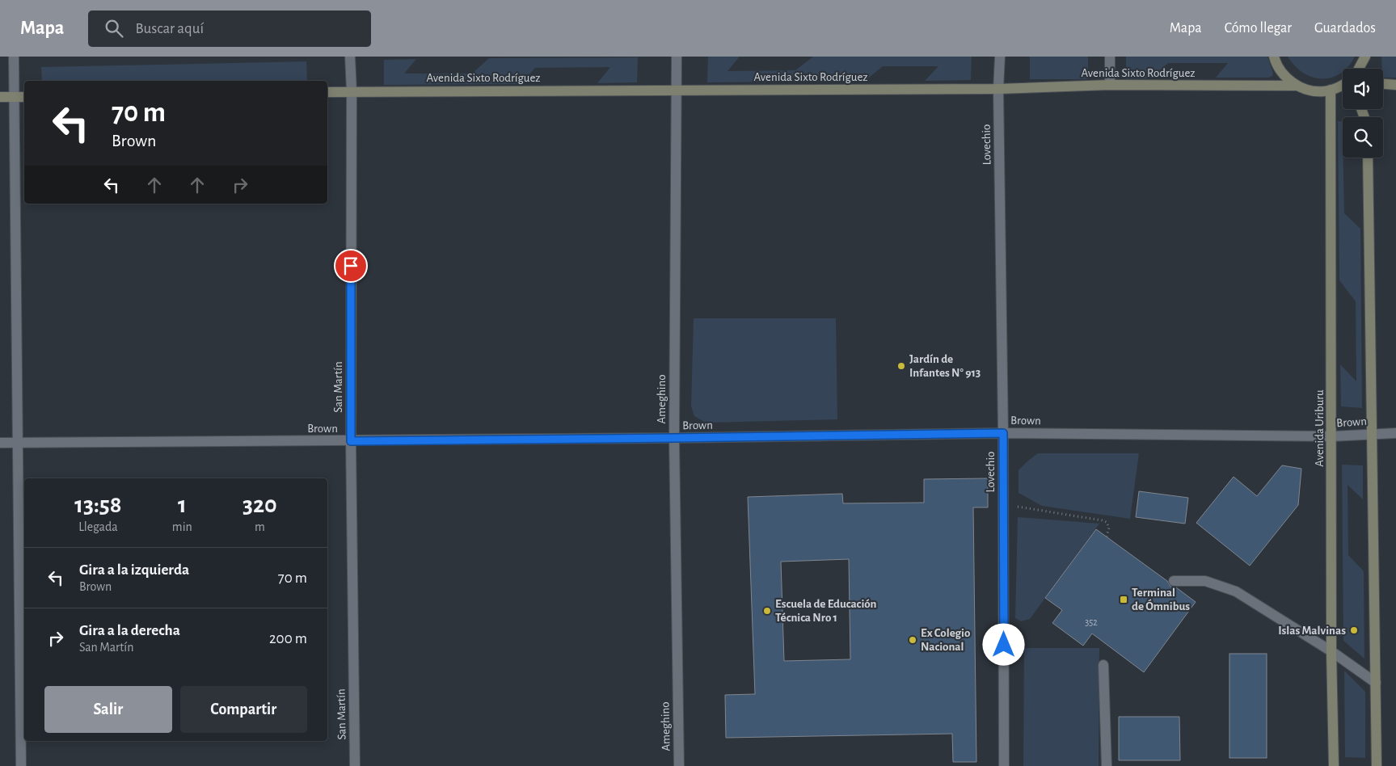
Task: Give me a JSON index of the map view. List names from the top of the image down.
{
  "streets": {
    "main road": ["Avenida Sixto Rodríguez", "Avenida Uriburu"],
    "street": [
      "Lovechio",
      "San Martín",
      "Ameghino",
      "Brown"
    ]
  },
  "crossings": [
    ["Avenida Sixto Rodríguez", "Lovechio"],
    ["Avenida Sixto Rodríguez", "San Martín"],
    ["Avenida Sixto Rodríguez", "Ameghino"],
    ["Lovechio", "Brown"],
    ["San Martín", "Brown"],
    ["Ameghino", "Brown"],
    ["Brown", "Avenida Uriburu"]
  ],
  "places": {
    "other": [
      "Jardín de Infantes N° 913",
      "Escuela de Educación Técnica Nro 1",
      "Islas Malvinas",
      "Ex Colegio Nacional"
    ],
    "transit": ["Terminal de Ómnibus"]
  },
  "house_numbers": ["352"],
  "page": {
    "header": "Mapa",
    "search": "Buscar aquí",
    "nav": ["Mapa", "Cómo llegar", "Guardados"],
    "turn": ["70 m", "Brown"],
    "eta": [
      "13:58",
      "Llegada",
      "1",
      "min",
      "320",
      "m"
    ],
    "list": [
      {
        "name": "Gira a la izquierda",
        "note": "Brown",
        "value": "70 m"
      },
      {
        "name": "Gira a la derecha",
        "note": "San Martín",
        "value": "200 m"
      }
    ],
    "buttons": ["Salir", "Compartir"]
  }
}
